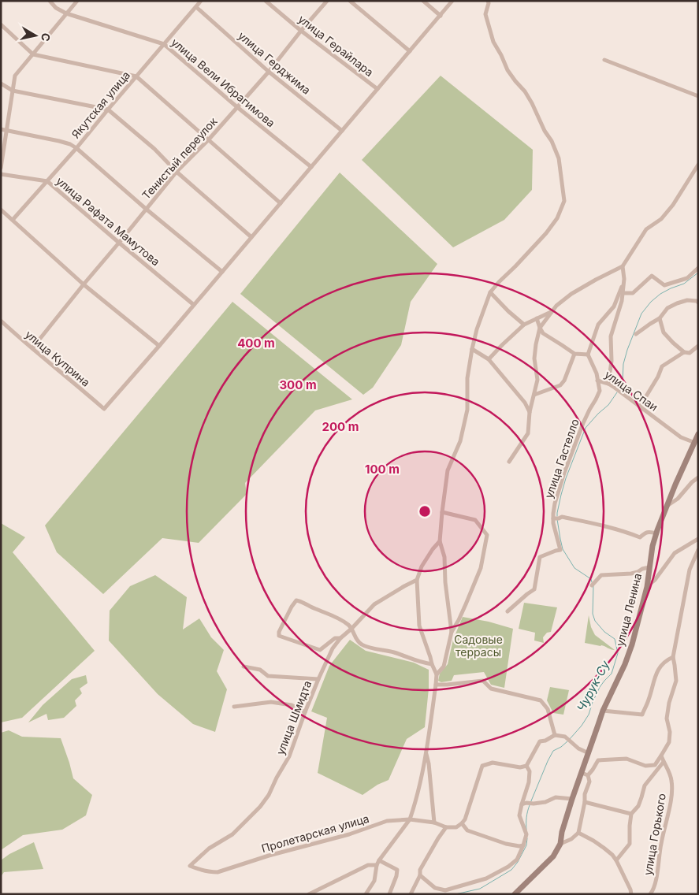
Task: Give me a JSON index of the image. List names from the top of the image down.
{
  "streets": {
    "main road": ["улица Ленина"],
    "street": [
      "улица Герайлара",
      "улица Герджима",
      "улица Вели Ибрагимова",
      "Якутская улица",
      "Тенистый переулок",
      "улица Рафата Мамутова",
      "улица Куприна",
      "улица Спаи",
      "улица Гастелло",
      "улица Шмидта",
      "Пролетарская улица",
      "улица Горького"
    ]
  },
  "crossings": [
    ["улица Герайлара", "Тенистый переулок"],
    ["улица Герджима", "Якутская улица"],
    ["улица Герджима", "Тенистый переулок"],
    ["улица Вели Ибрагимова", "Якутская улица"],
    ["улица Вели Ибрагимова", "Тенистый переулок"],
    ["Якутская улица", "улица Рафата Мамутова"],
    ["Тенистый переулок", "улица Рафата Мамутова"],
    ["Тенистый переулок", "улица Куприна"],
    ["улица Спаи", "улица Гастелло"],
    ["улица Спаи", "улица Ленина"],
    ["улица Шмидта", "Пролетарская улица"]
  ],
  "water": ["Чурук-Су"],
  "parks": ["Садовые террасы"],
  "north": "right",
  "rings": [
    "400 m",
    "300 m",
    "200 m",
    "100 m"
  ]
}
